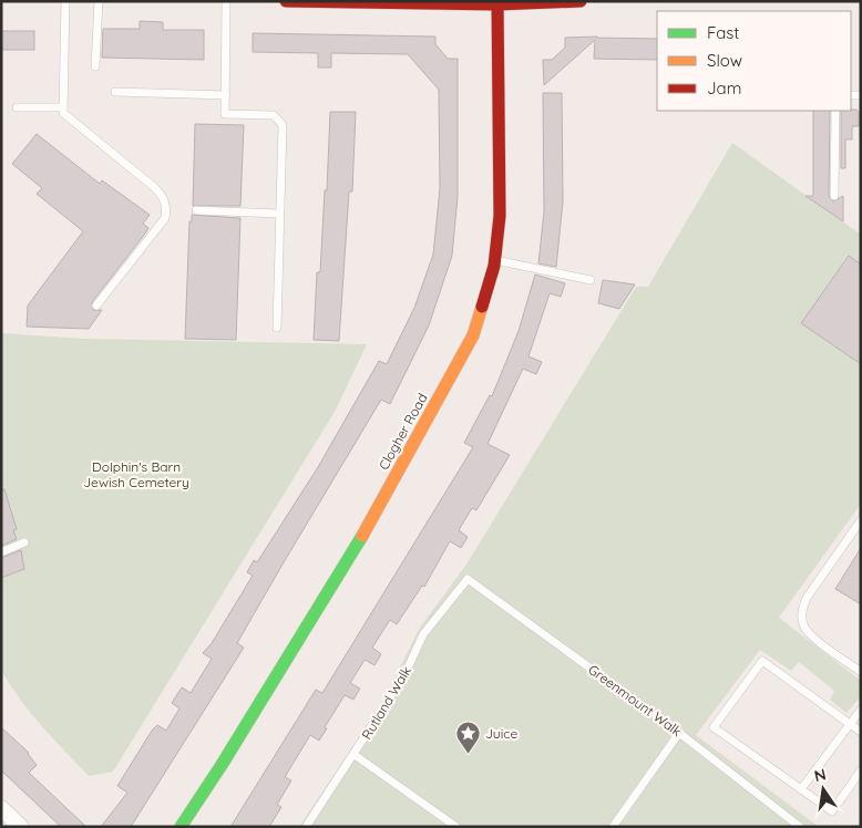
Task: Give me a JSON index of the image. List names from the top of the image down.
{
  "streets": {
    "street": ["Clogher Road"],
    "lane": ["Greenmount Walk", "Rutland Walk"]
  },
  "crossings": [
    ["Greenmount Walk", "Rutland Walk"]
  ],
  "parks": ["Dolphin's Barn Jewish Cemetery"],
  "places": {
    "place": ["Juice"]
  },
  "legend": ["Fast", "Slow", "Jam"],
  "north": "top"
}
